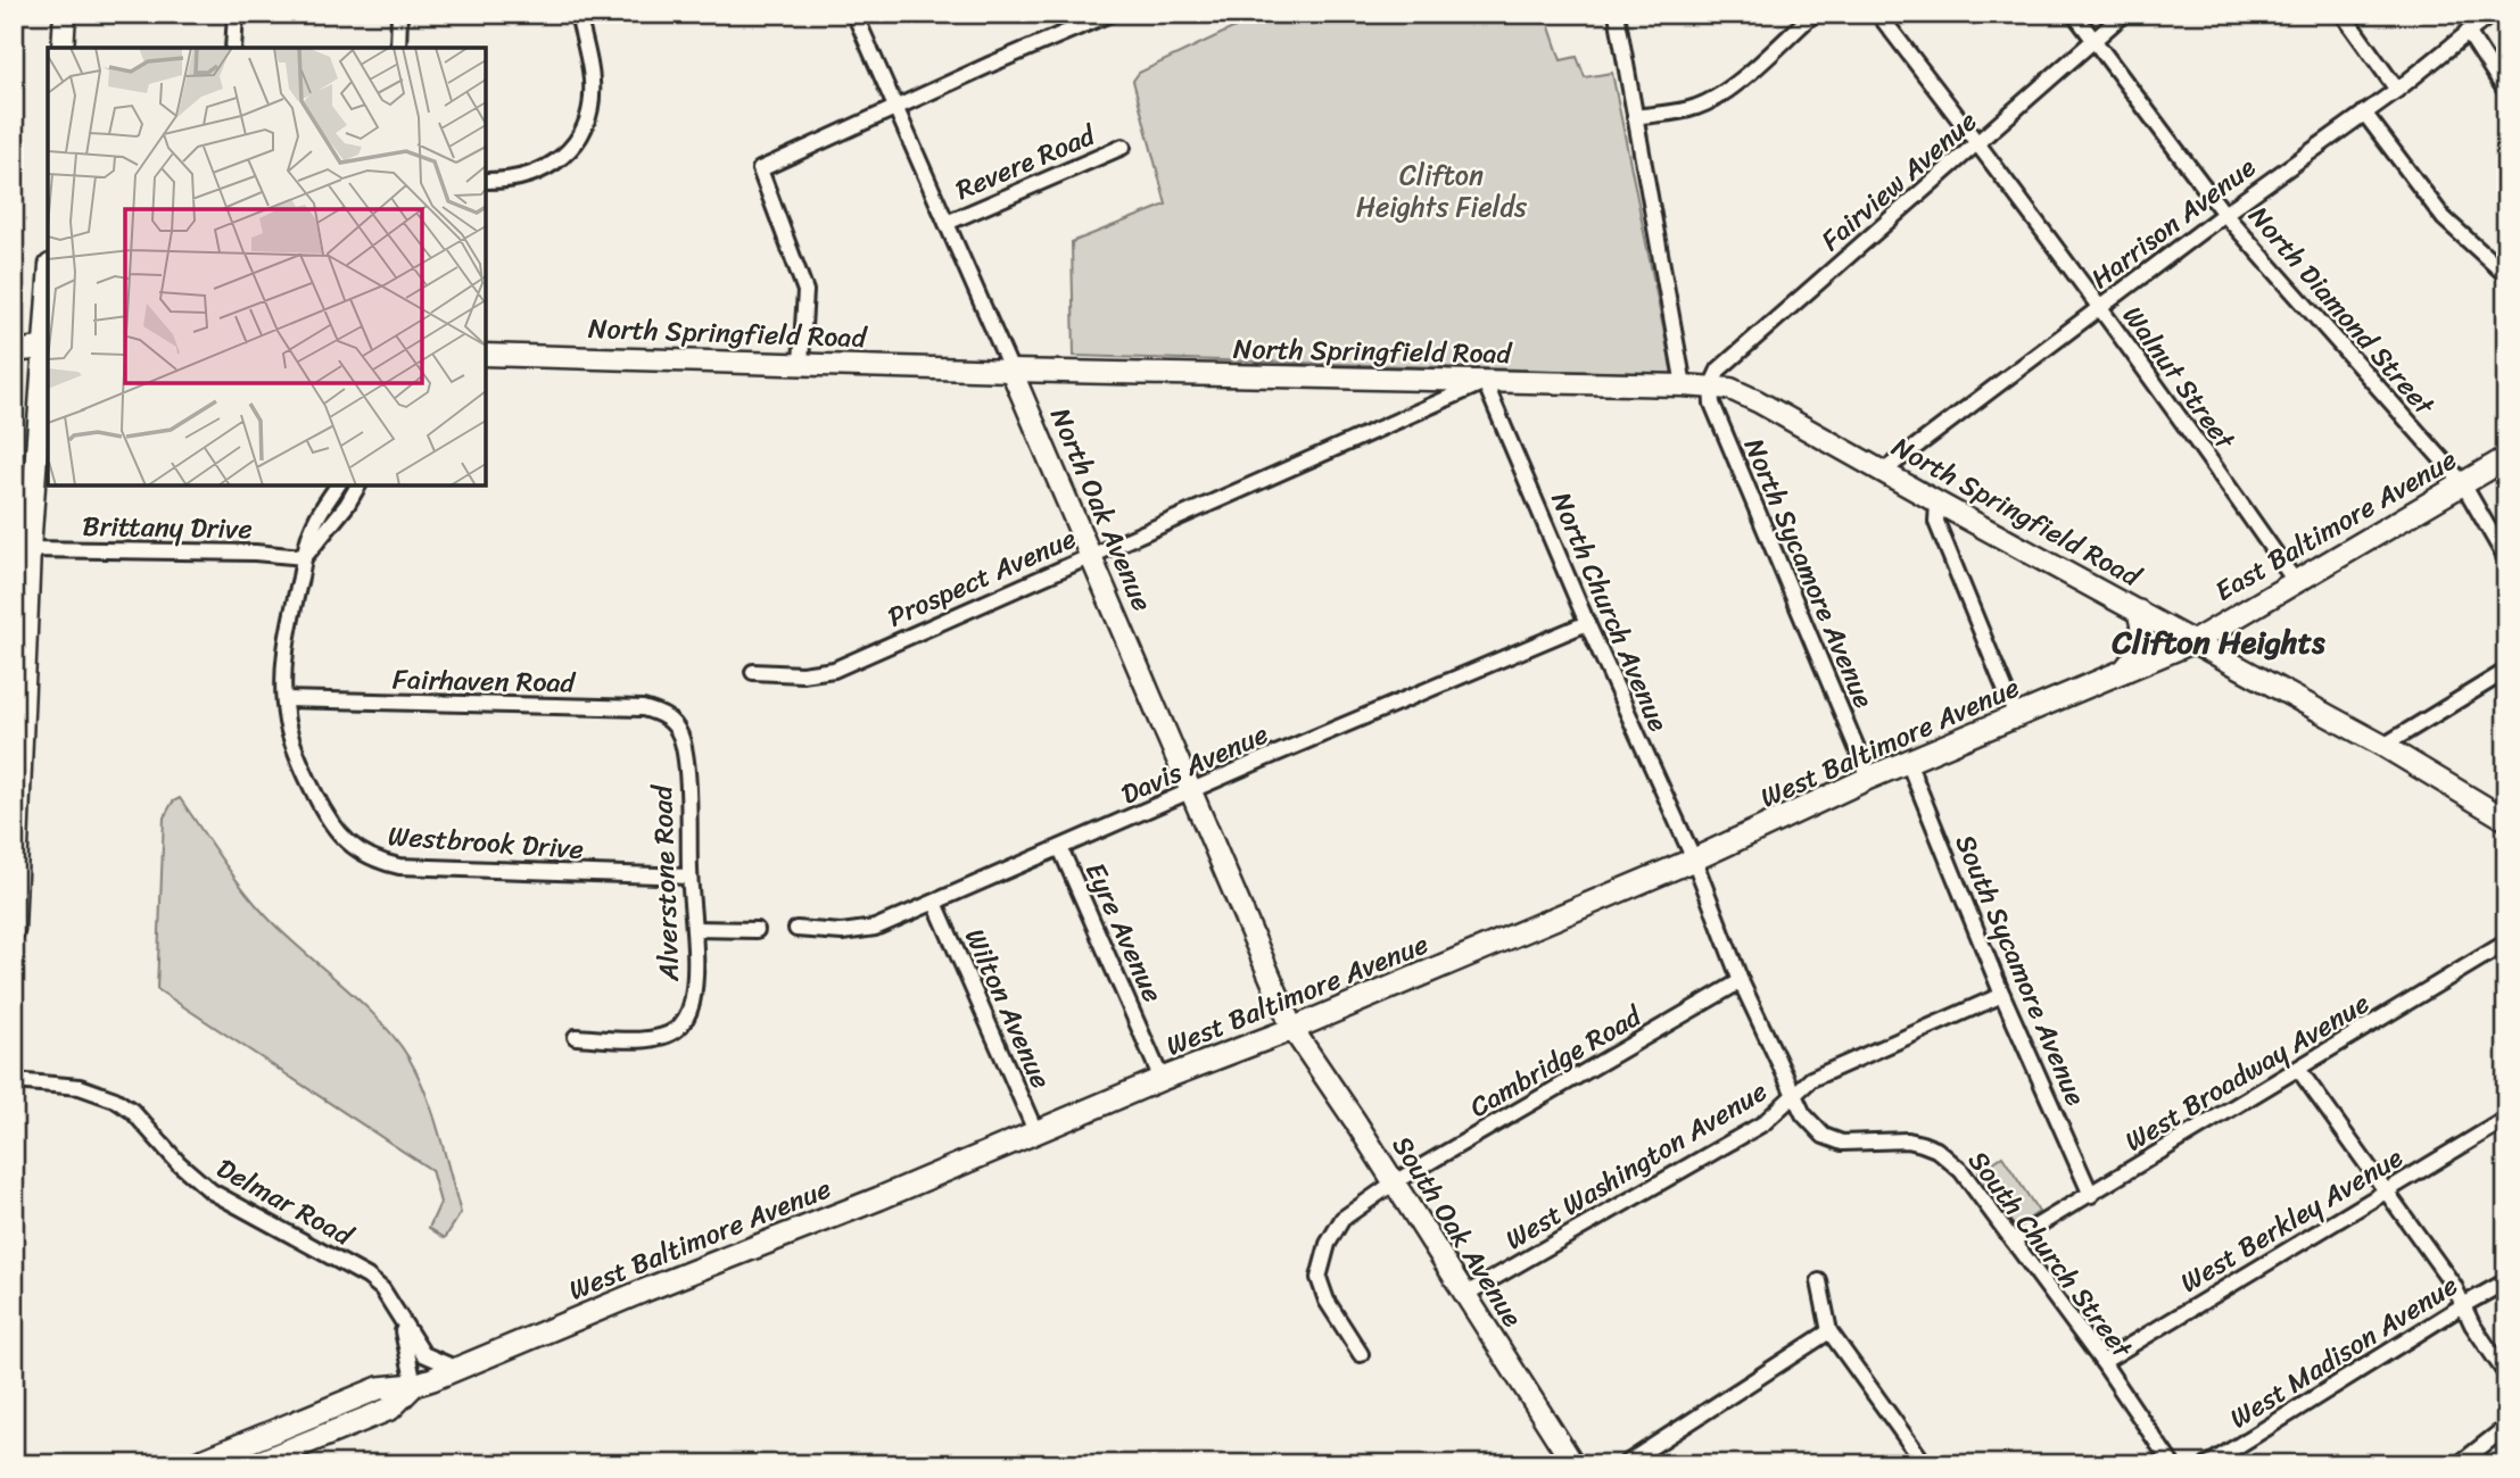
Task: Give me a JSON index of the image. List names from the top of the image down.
{
  "streets": {
    "main road": [
      "North Springfield Road",
      "North Oak Avenue",
      "East Baltimore Avenue",
      "West Baltimore Avenue",
      "South Oak Avenue"
    ],
    "street": [
      "Revere Road",
      "Fairview Avenue",
      "Harrison Avenue",
      "North Diamond Street",
      "Walnut Street",
      "Brittany Drive",
      "North Sycamore Avenue",
      "Prospect Avenue",
      "North Church Avenue",
      "Fairhaven Road",
      "Davis Avenue",
      "Westbrook Drive",
      "Alverstone Road",
      "Eyre Avenue",
      "South Sycamore Avenue",
      "Wilton Avenue",
      "Cambridge Road",
      "West Broadway Avenue",
      "West Washington Avenue",
      "Delmar Road",
      "West Berkley Avenue",
      "South Church Street",
      "West Madison Avenue"
    ]
  },
  "crossings": [
    ["Revere Road", "North Oak Avenue"],
    ["Fairview Avenue", "North Diamond Street"],
    ["Fairview Avenue", "North Springfield Road"],
    ["Fairview Avenue", "Walnut Street"],
    ["Fairview Avenue", "North Sycamore Avenue"],
    ["Harrison Avenue", "North Diamond Street"],
    ["Harrison Avenue", "North Springfield Road"],
    ["Harrison Avenue", "Walnut Street"],
    ["North Diamond Street", "East Baltimore Avenue"],
    ["North Springfield Road", "North Oak Avenue"],
    ["North Springfield Road", "East Baltimore Avenue"],
    ["North Springfield Road", "North Sycamore Avenue"],
    ["North Springfield Road", "Prospect Avenue"],
    ["North Springfield Road", "North Church Avenue"],
    ["North Springfield Road", "West Baltimore Avenue"],
    ["Walnut Street", "East Baltimore Avenue"],
    ["North Oak Avenue", "Prospect Avenue"],
    ["North Oak Avenue", "West Baltimore Avenue"],
    ["North Oak Avenue", "Davis Avenue"],
    ["North Oak Avenue", "South Oak Avenue"],
    ["East Baltimore Avenue", "West Baltimore Avenue"],
    ["Brittany Drive", "Westbrook Drive"],
    ["North Sycamore Avenue", "West Baltimore Avenue"],
    ["Prospect Avenue", "North Church Avenue"],
    ["North Church Avenue", "West Baltimore Avenue"],
    ["North Church Avenue", "Davis Avenue"],
    ["North Church Avenue", "South Church Street"],
    ["Fairhaven Road", "Westbrook Drive"],
    ["Fairhaven Road", "Alverstone Road"],
    ["West Baltimore Avenue", "Eyre Avenue"],
    ["West Baltimore Avenue", "South Sycamore Avenue"],
    ["West Baltimore Avenue", "Wilton Avenue"],
    ["West Baltimore Avenue", "Delmar Road"],
    ["West Baltimore Avenue", "South Oak Avenue"],
    ["West Baltimore Avenue", "South Church Street"],
    ["Davis Avenue", "Eyre Avenue"],
    ["Davis Avenue", "Wilton Avenue"],
    ["Westbrook Drive", "Alverstone Road"],
    ["South Sycamore Avenue", "West Broadway Avenue"],
    ["South Sycamore Avenue", "West Washington Avenue"],
    ["Cambridge Road", "South Oak Avenue"],
    ["Cambridge Road", "South Church Street"],
    ["West Broadway Avenue", "South Church Street"],
    ["West Washington Avenue", "South Oak Avenue"],
    ["West Washington Avenue", "South Church Street"],
    ["West Berkley Avenue", "South Church Street"]
  ],
  "districts": ["Clifton Heights"],
  "parks": ["Clifton Heights Fields"]
}
